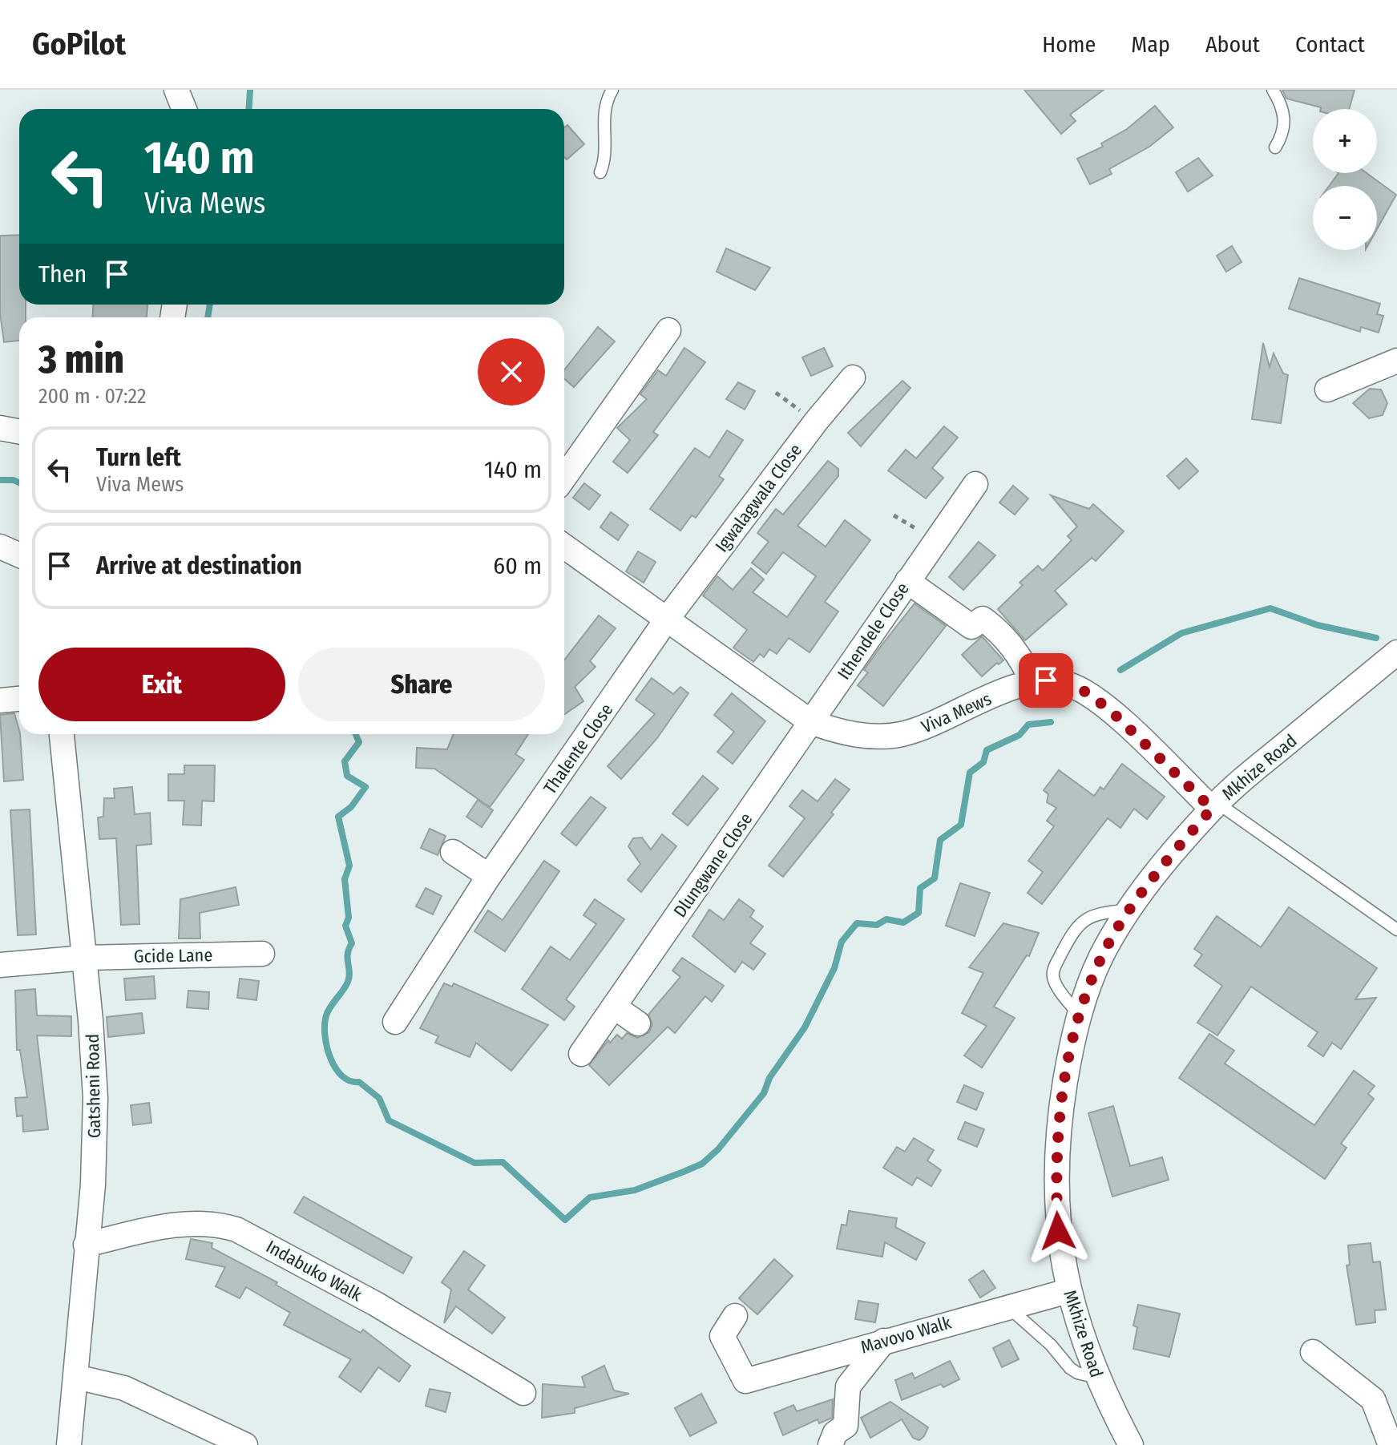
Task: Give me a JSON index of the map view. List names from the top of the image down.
{
  "streets": {
    "street": [
      "Igwalagwala Close",
      "Ithendele Close",
      "Viva Mews",
      "Thalente Close",
      "Mkhize Road",
      "Dlungwane Close",
      "Gcide Lane",
      "Gatsheni Road",
      "Indabuko Walk",
      "Mavovo Walk"
    ]
  },
  "crossings": [
    ["Igwalagwala Close", "Viva Mews"],
    ["Igwalagwala Close", "Thalente Close"],
    ["Ithendele Close", "Viva Mews"],
    ["Ithendele Close", "Dlungwane Close"],
    ["Viva Mews", "Thalente Close"],
    ["Viva Mews", "Mkhize Road"],
    ["Viva Mews", "Dlungwane Close"],
    ["Mkhize Road", "Mavovo Walk"],
    ["Gcide Lane", "Gatsheni Road"],
    ["Gatsheni Road", "Indabuko Walk"]
  ],
  "page": {
    "header": "GoPilot",
    "nav": [
      "Home",
      "Map",
      "About",
      "Contact"
    ],
    "map_buttons": ["+", "−"],
    "turn": ["140 m", "Viva Mews"],
    "then": "Then",
    "heading": ["3 min", "200 m · 07:22"],
    "list": [
      {
        "name": "Turn left",
        "note": "Viva Mews",
        "value": "140 m"
      },
      {
        "name": "Arrive at destination",
        "value": "60 m"
      }
    ],
    "buttons": ["Exit", "Share"]
  }
}
